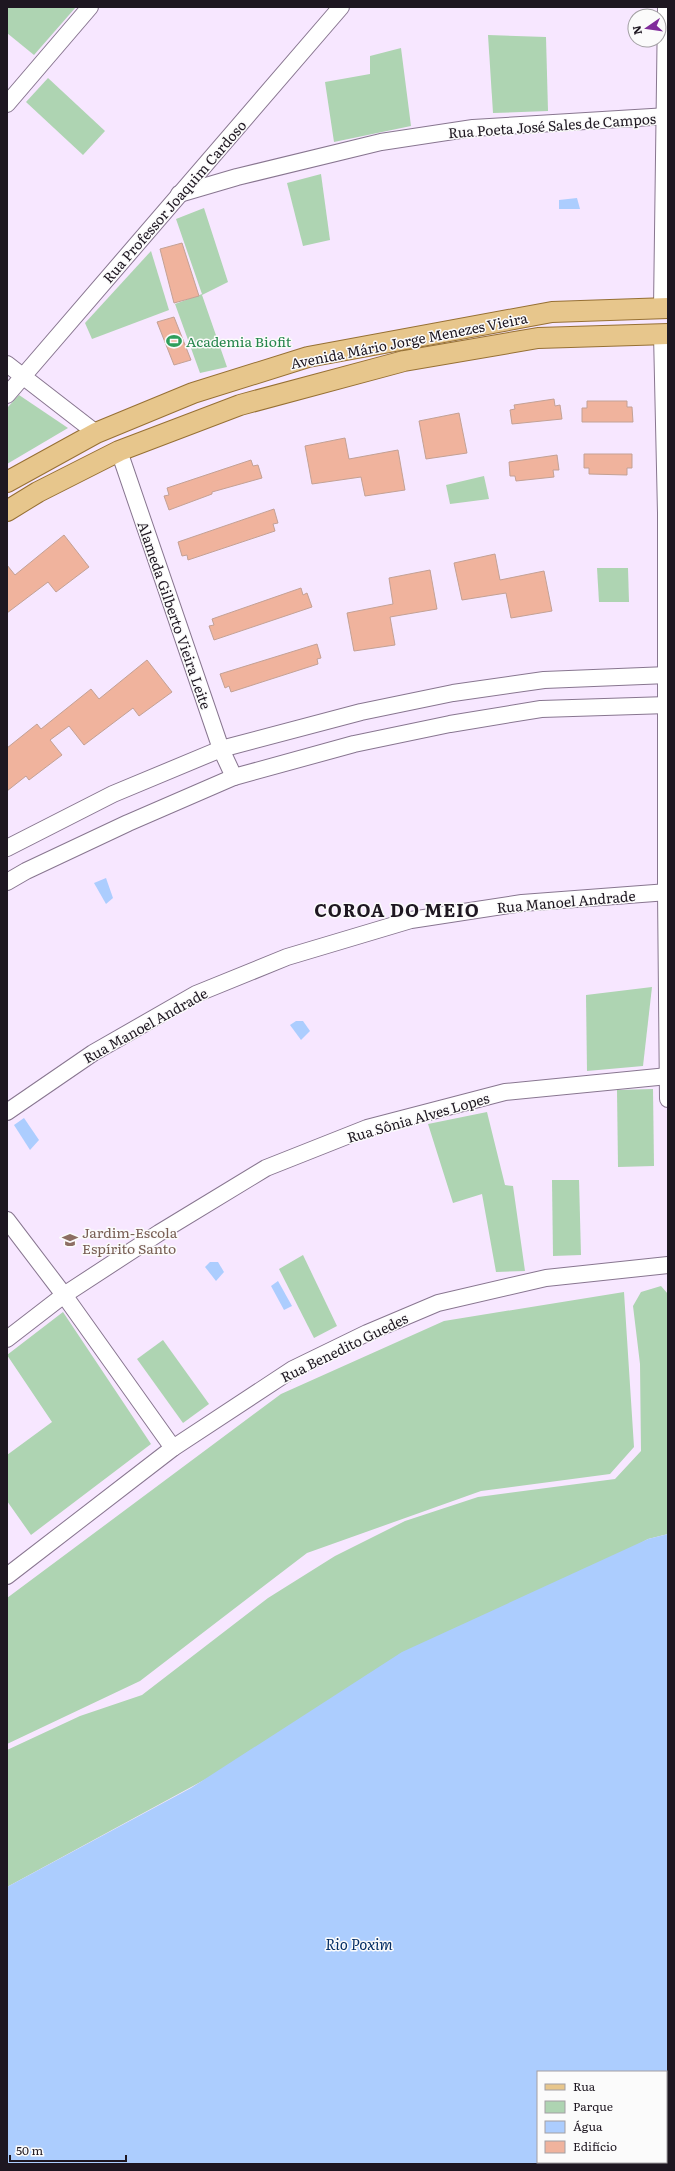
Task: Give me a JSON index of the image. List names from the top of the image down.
{
  "streets": {
    "main road": ["Avenida Mário Jorge Menezes Vieira"],
    "street": [
      "Rua Poeta José Sales de Campos",
      "Rua Professor Joaquim Cardoso",
      "Alameda Gilberto Vieira Leite",
      "Rua Manoel Andrade",
      "Rua Sônia Alves Lopes",
      "Rua Benedito Guedes"
    ]
  },
  "crossings": [
    ["Rua Poeta José Sales de Campos", "Rua Professor Joaquim Cardoso"],
    ["Avenida Mário Jorge Menezes Vieira", "Alameda Gilberto Vieira Leite"]
  ],
  "districts": ["COROA DO MEIO"],
  "water": ["Rio Poxim"],
  "places": {
    "sports": ["Academia Biofit"],
    "school or university": ["Jardim-Escola Espírito Santo"]
  },
  "legend": [
    "Rua",
    "Parque",
    "Água",
    "Edifício"
  ],
  "scale_bar": "50 m",
  "north": "left"
}
